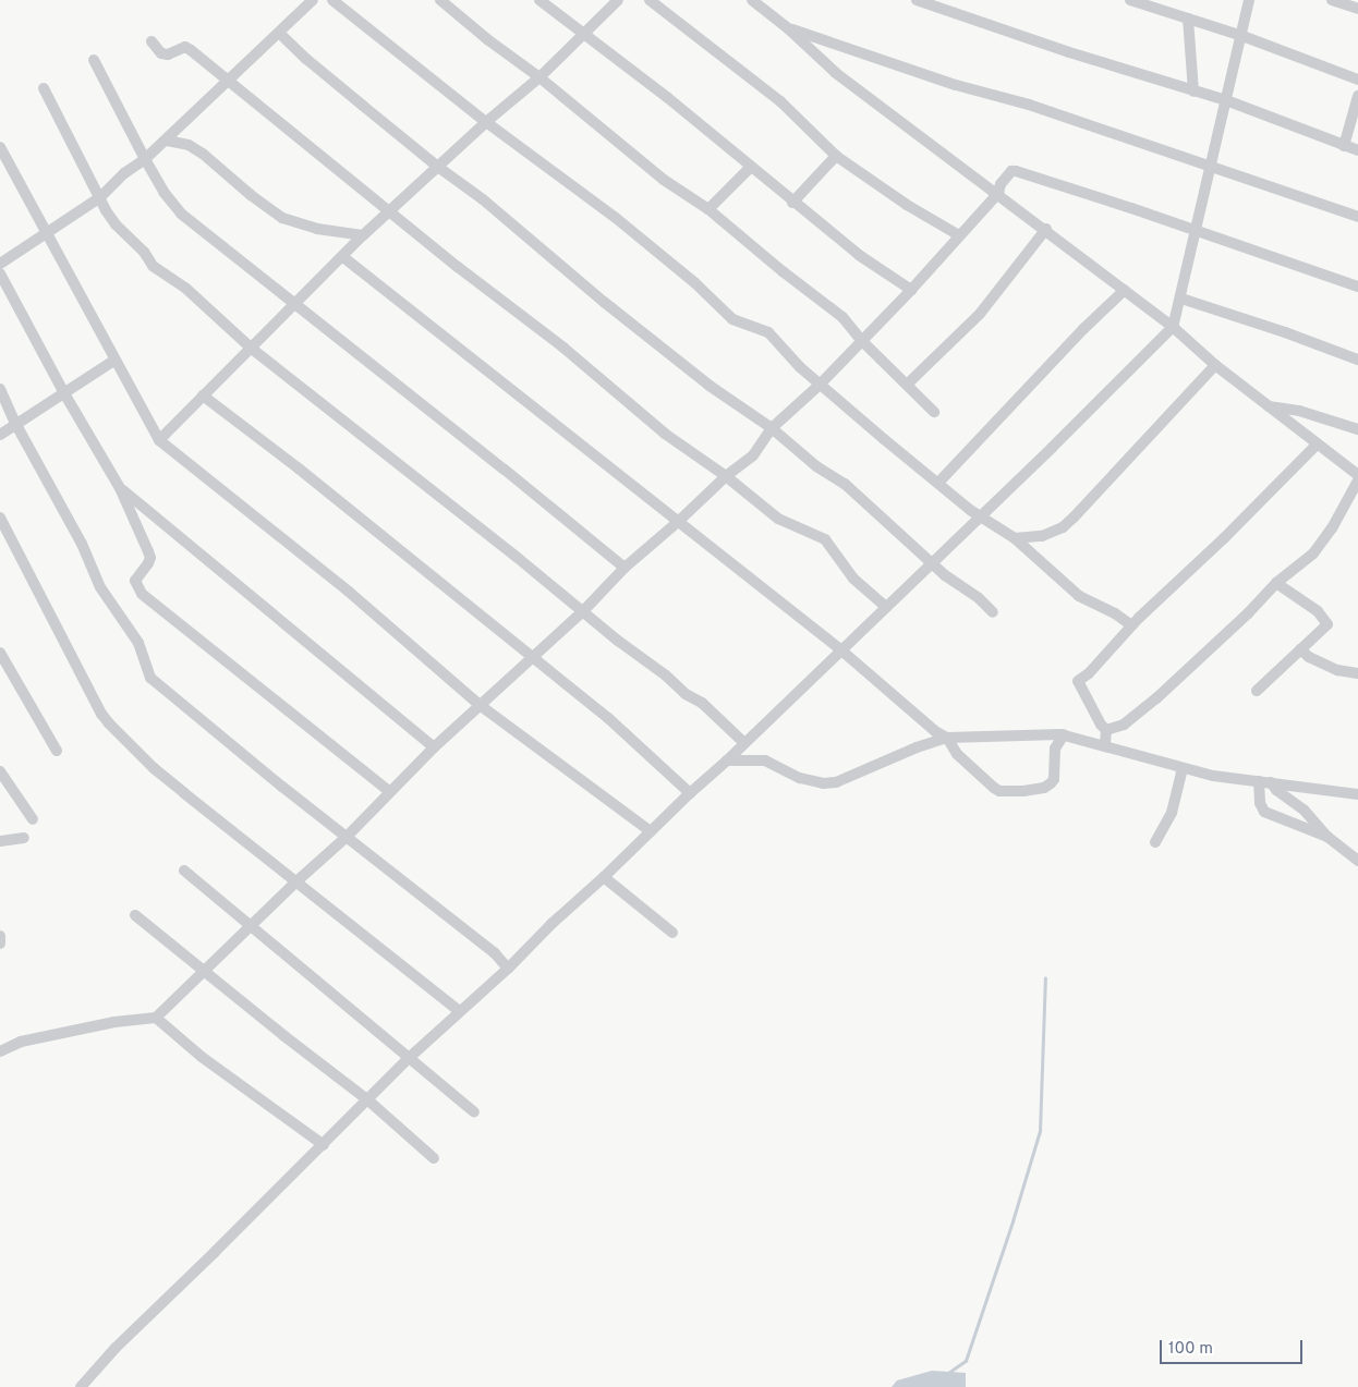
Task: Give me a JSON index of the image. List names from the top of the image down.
{
  "scale_bar": "100 m"
}
